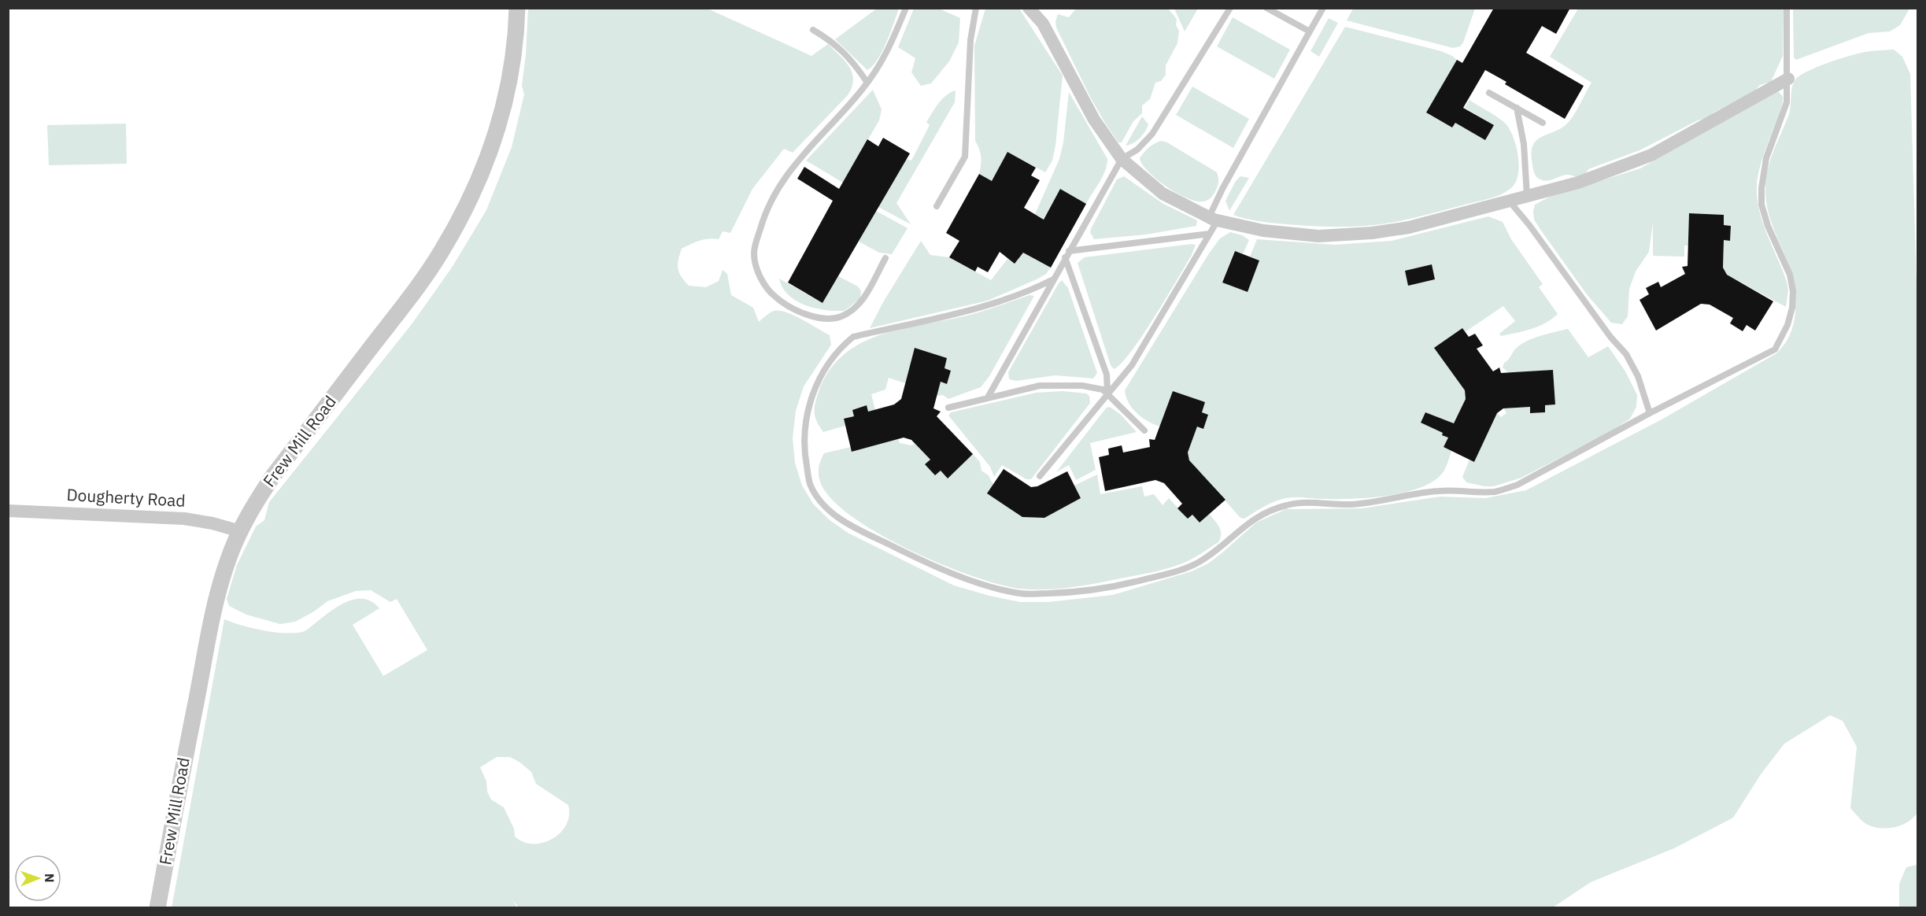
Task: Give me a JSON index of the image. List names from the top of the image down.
{
  "streets": {
    "street": ["Frew Mill Road", "Dougherty Road"]
  },
  "crossings": [
    ["Frew Mill Road", "Dougherty Road"]
  ],
  "north": "right"
}
